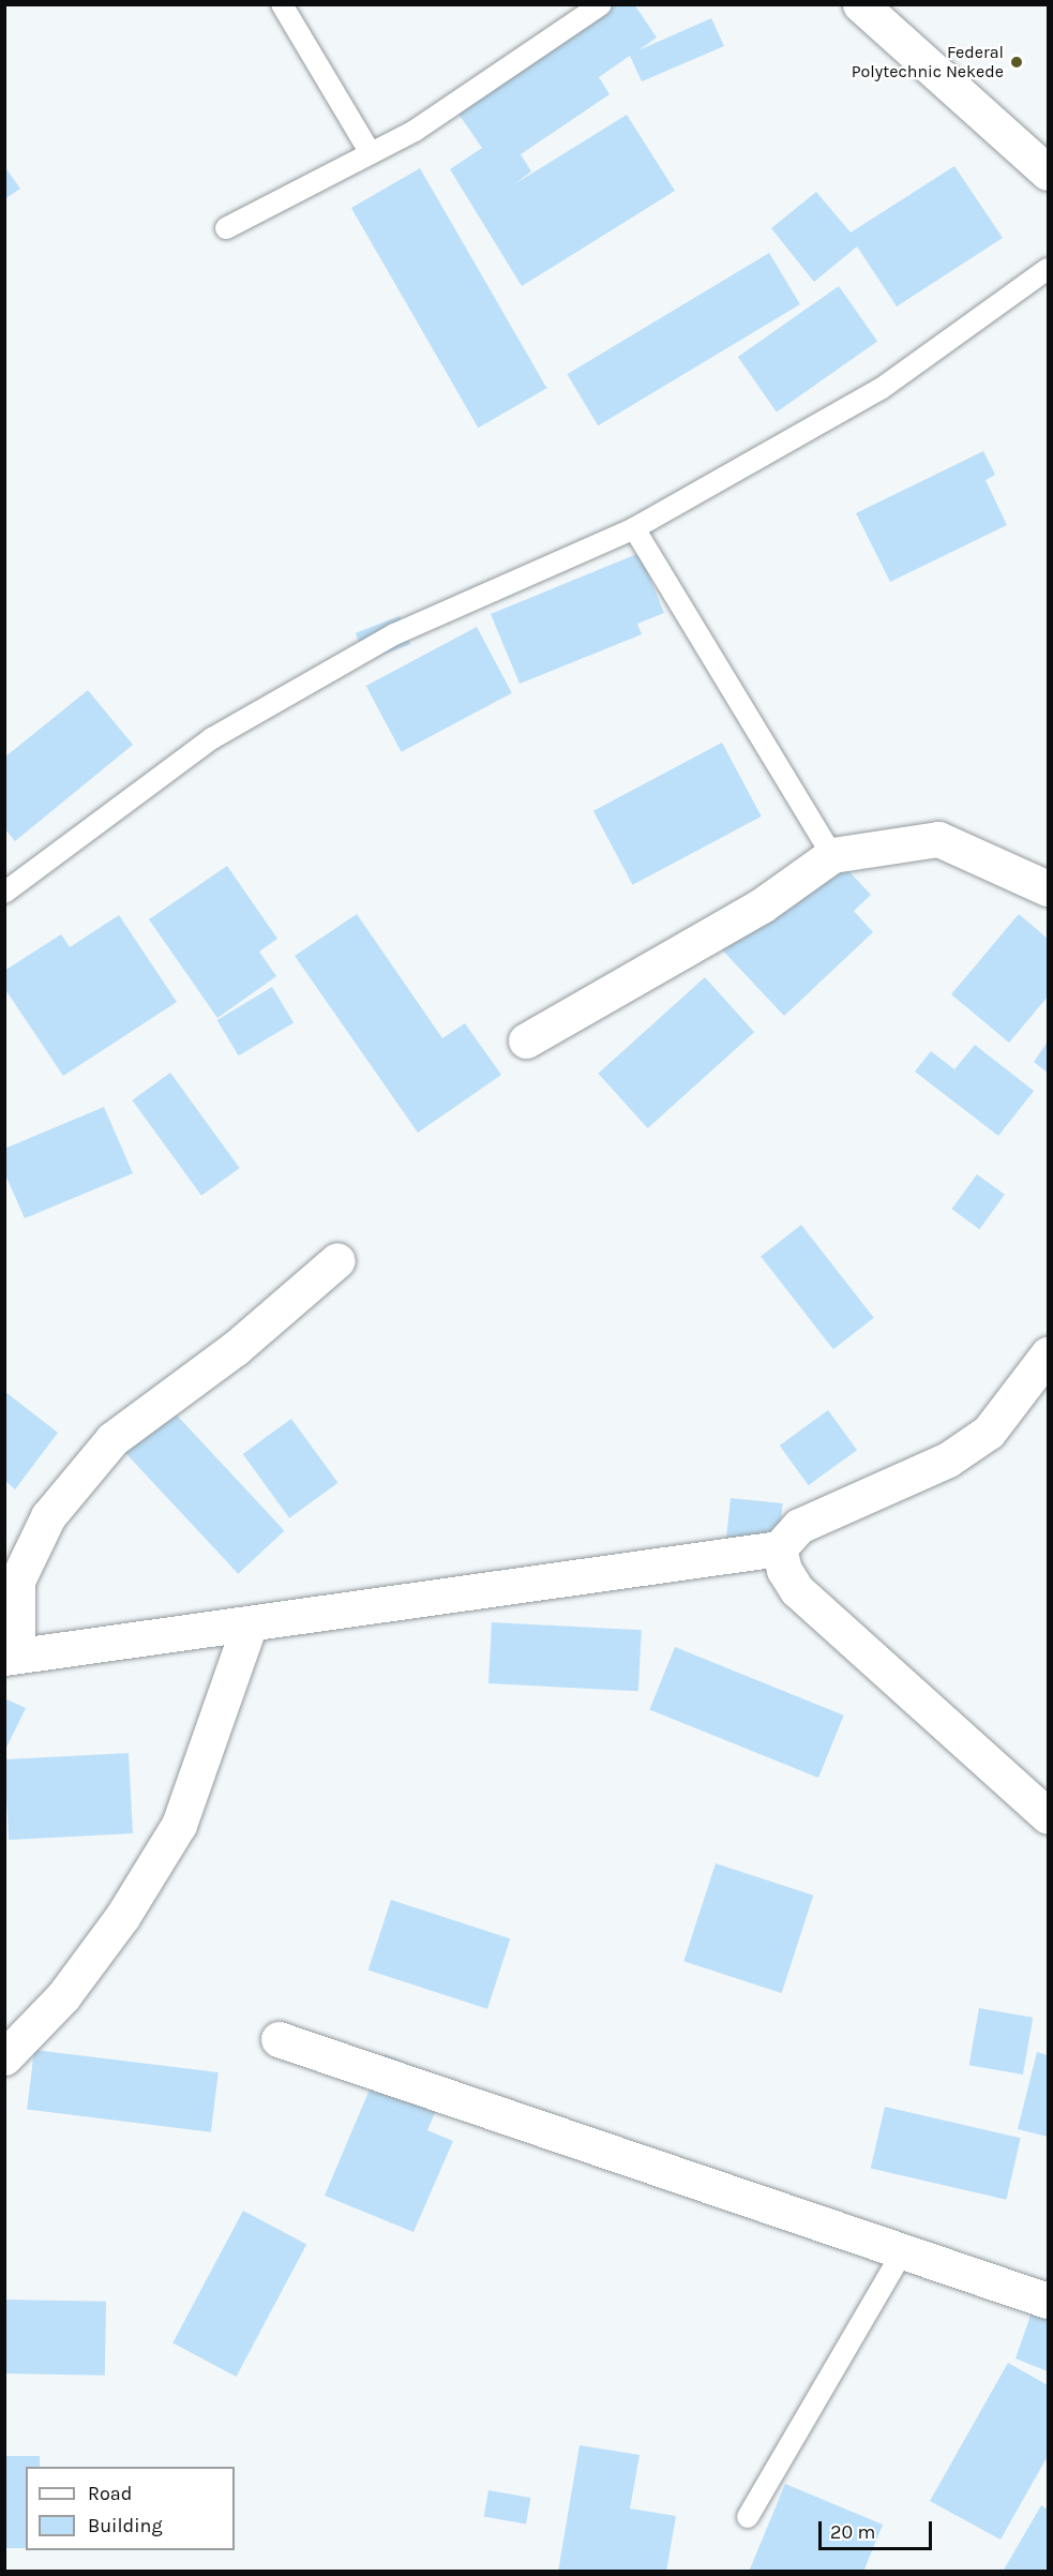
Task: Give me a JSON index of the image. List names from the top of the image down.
{
  "places": ["Federal Polytechnic Nekede"],
  "legend": ["Road", "Building"],
  "scale_bar": "20 m"
}
